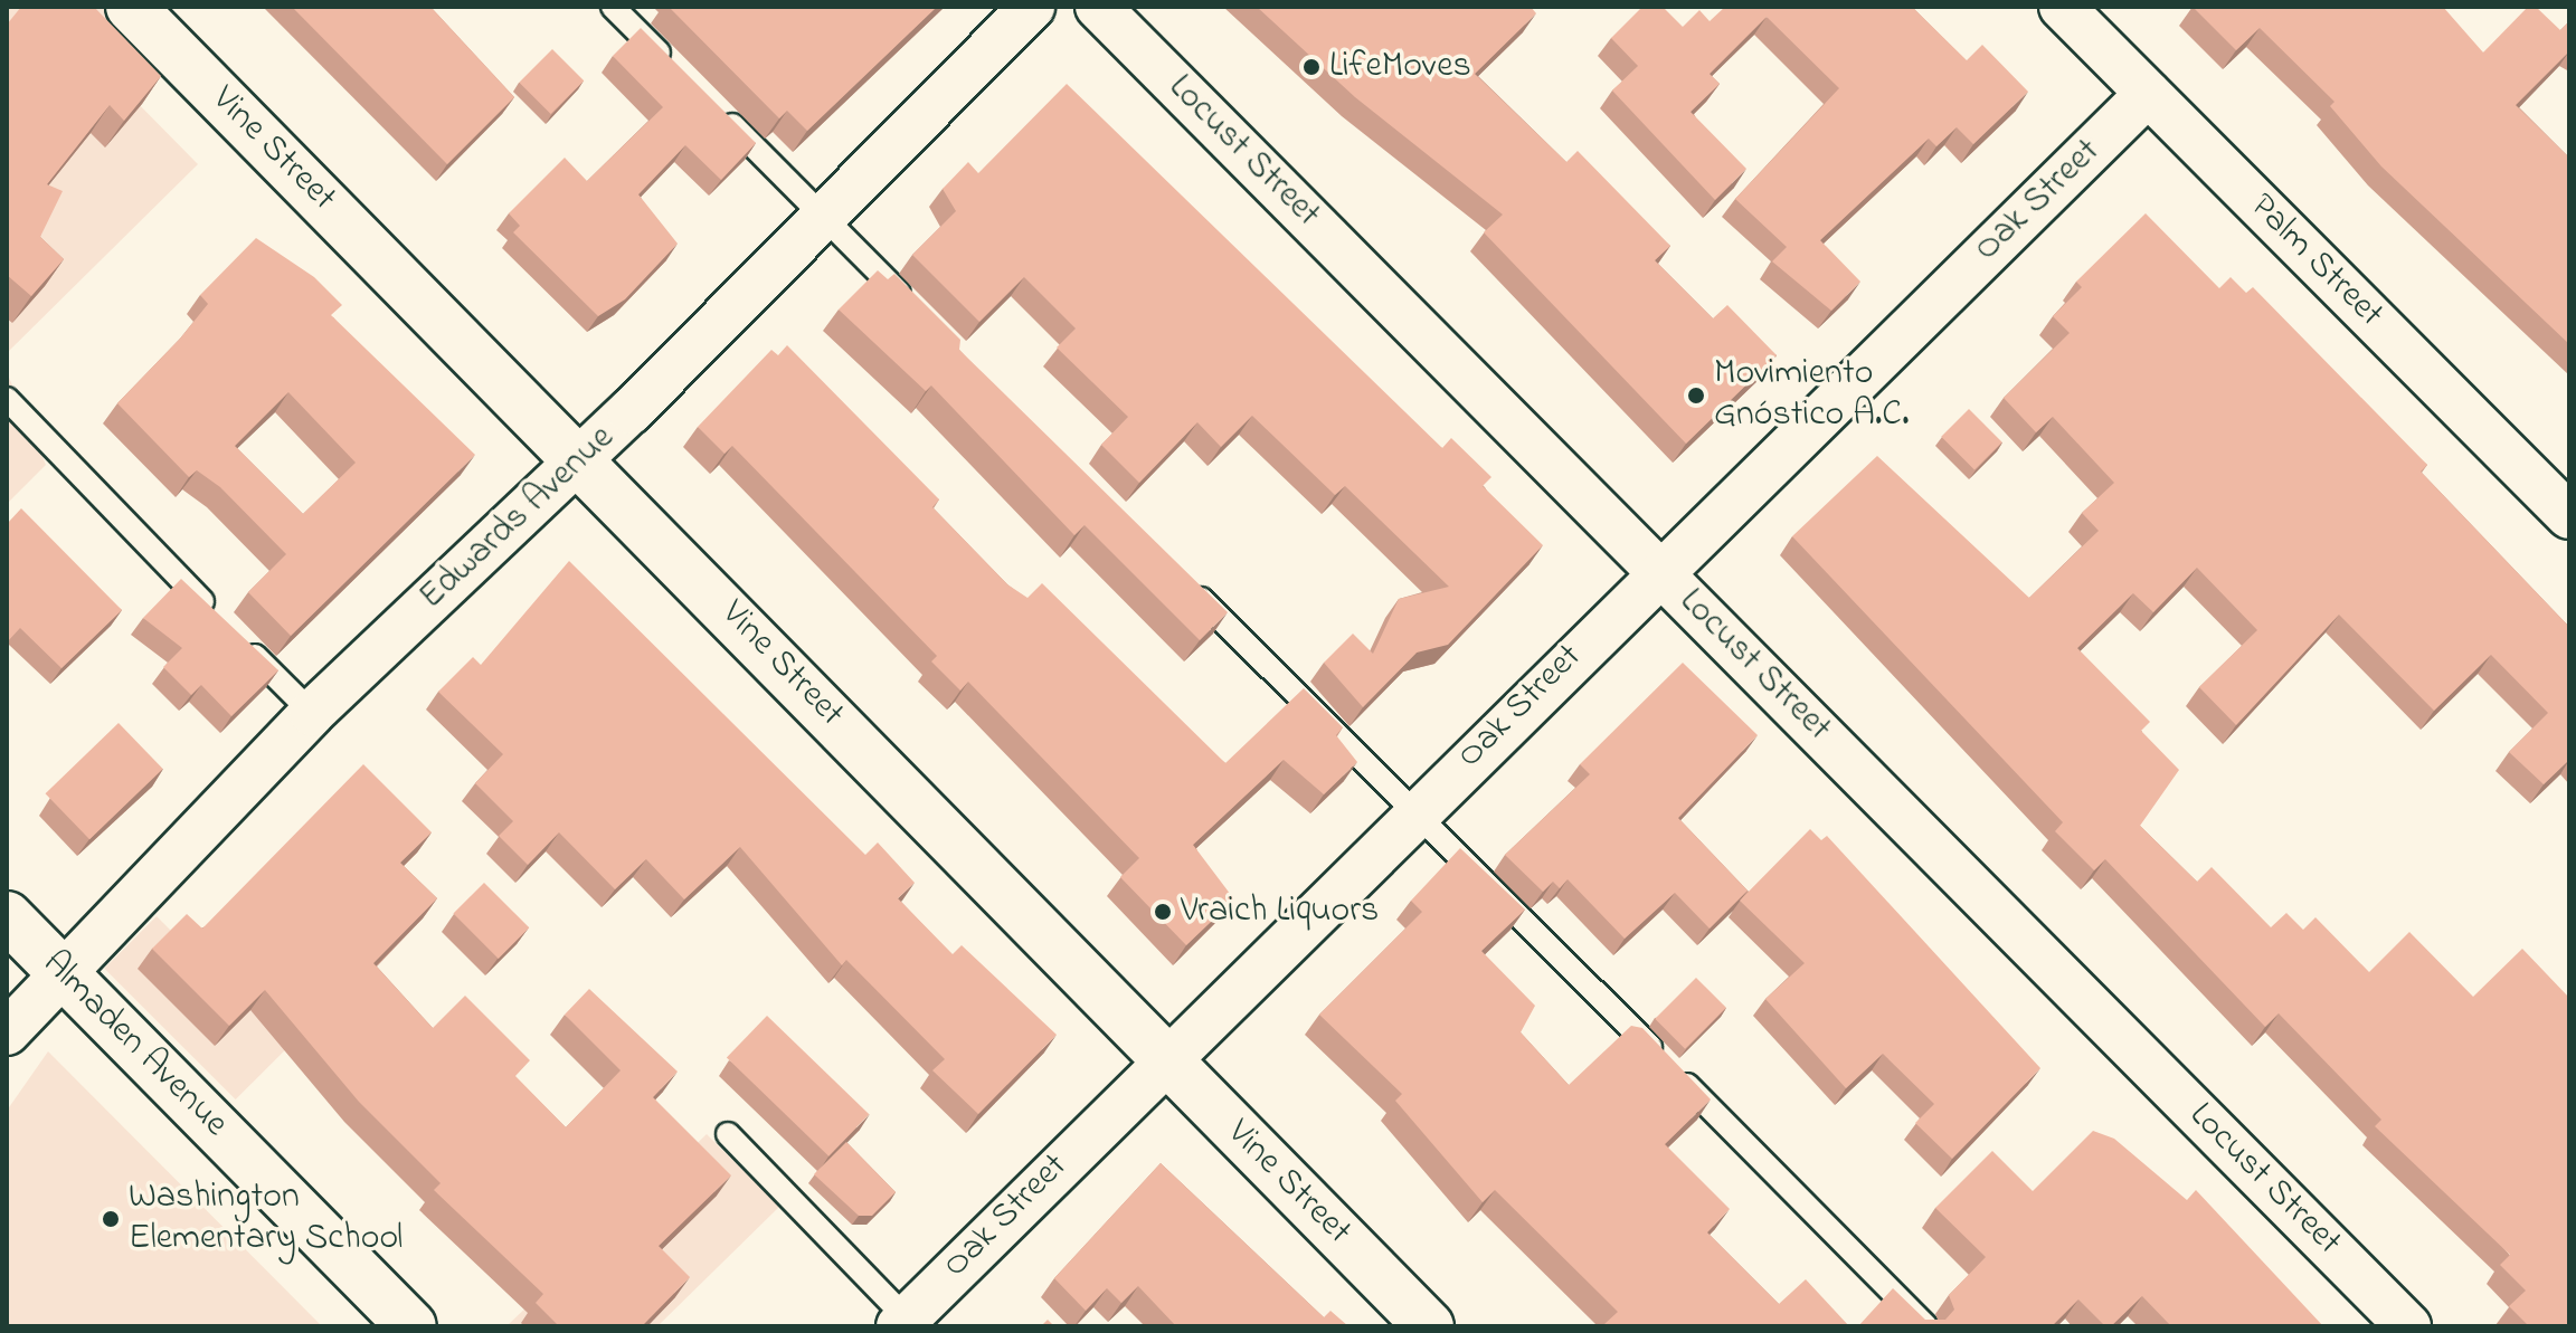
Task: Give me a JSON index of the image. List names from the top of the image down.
{
  "streets": {
    "main road": ["Vine Street", "Almaden Avenue"],
    "street": [
      "Locust Street",
      "Oak Street",
      "Palm Street",
      "Edwards Avenue"
    ]
  },
  "crossings": [
    ["Vine Street", "Oak Street"],
    ["Vine Street", "Edwards Avenue"],
    ["Locust Street", "Oak Street"],
    ["Oak Street", "Palm Street"],
    ["Edwards Avenue", "Almaden Avenue"]
  ],
  "places": [
    "LifeMoves",
    "Movimiento Gnóstico A.C.",
    "Vraich Liquors",
    "Washington Elementary School"
  ]
}
